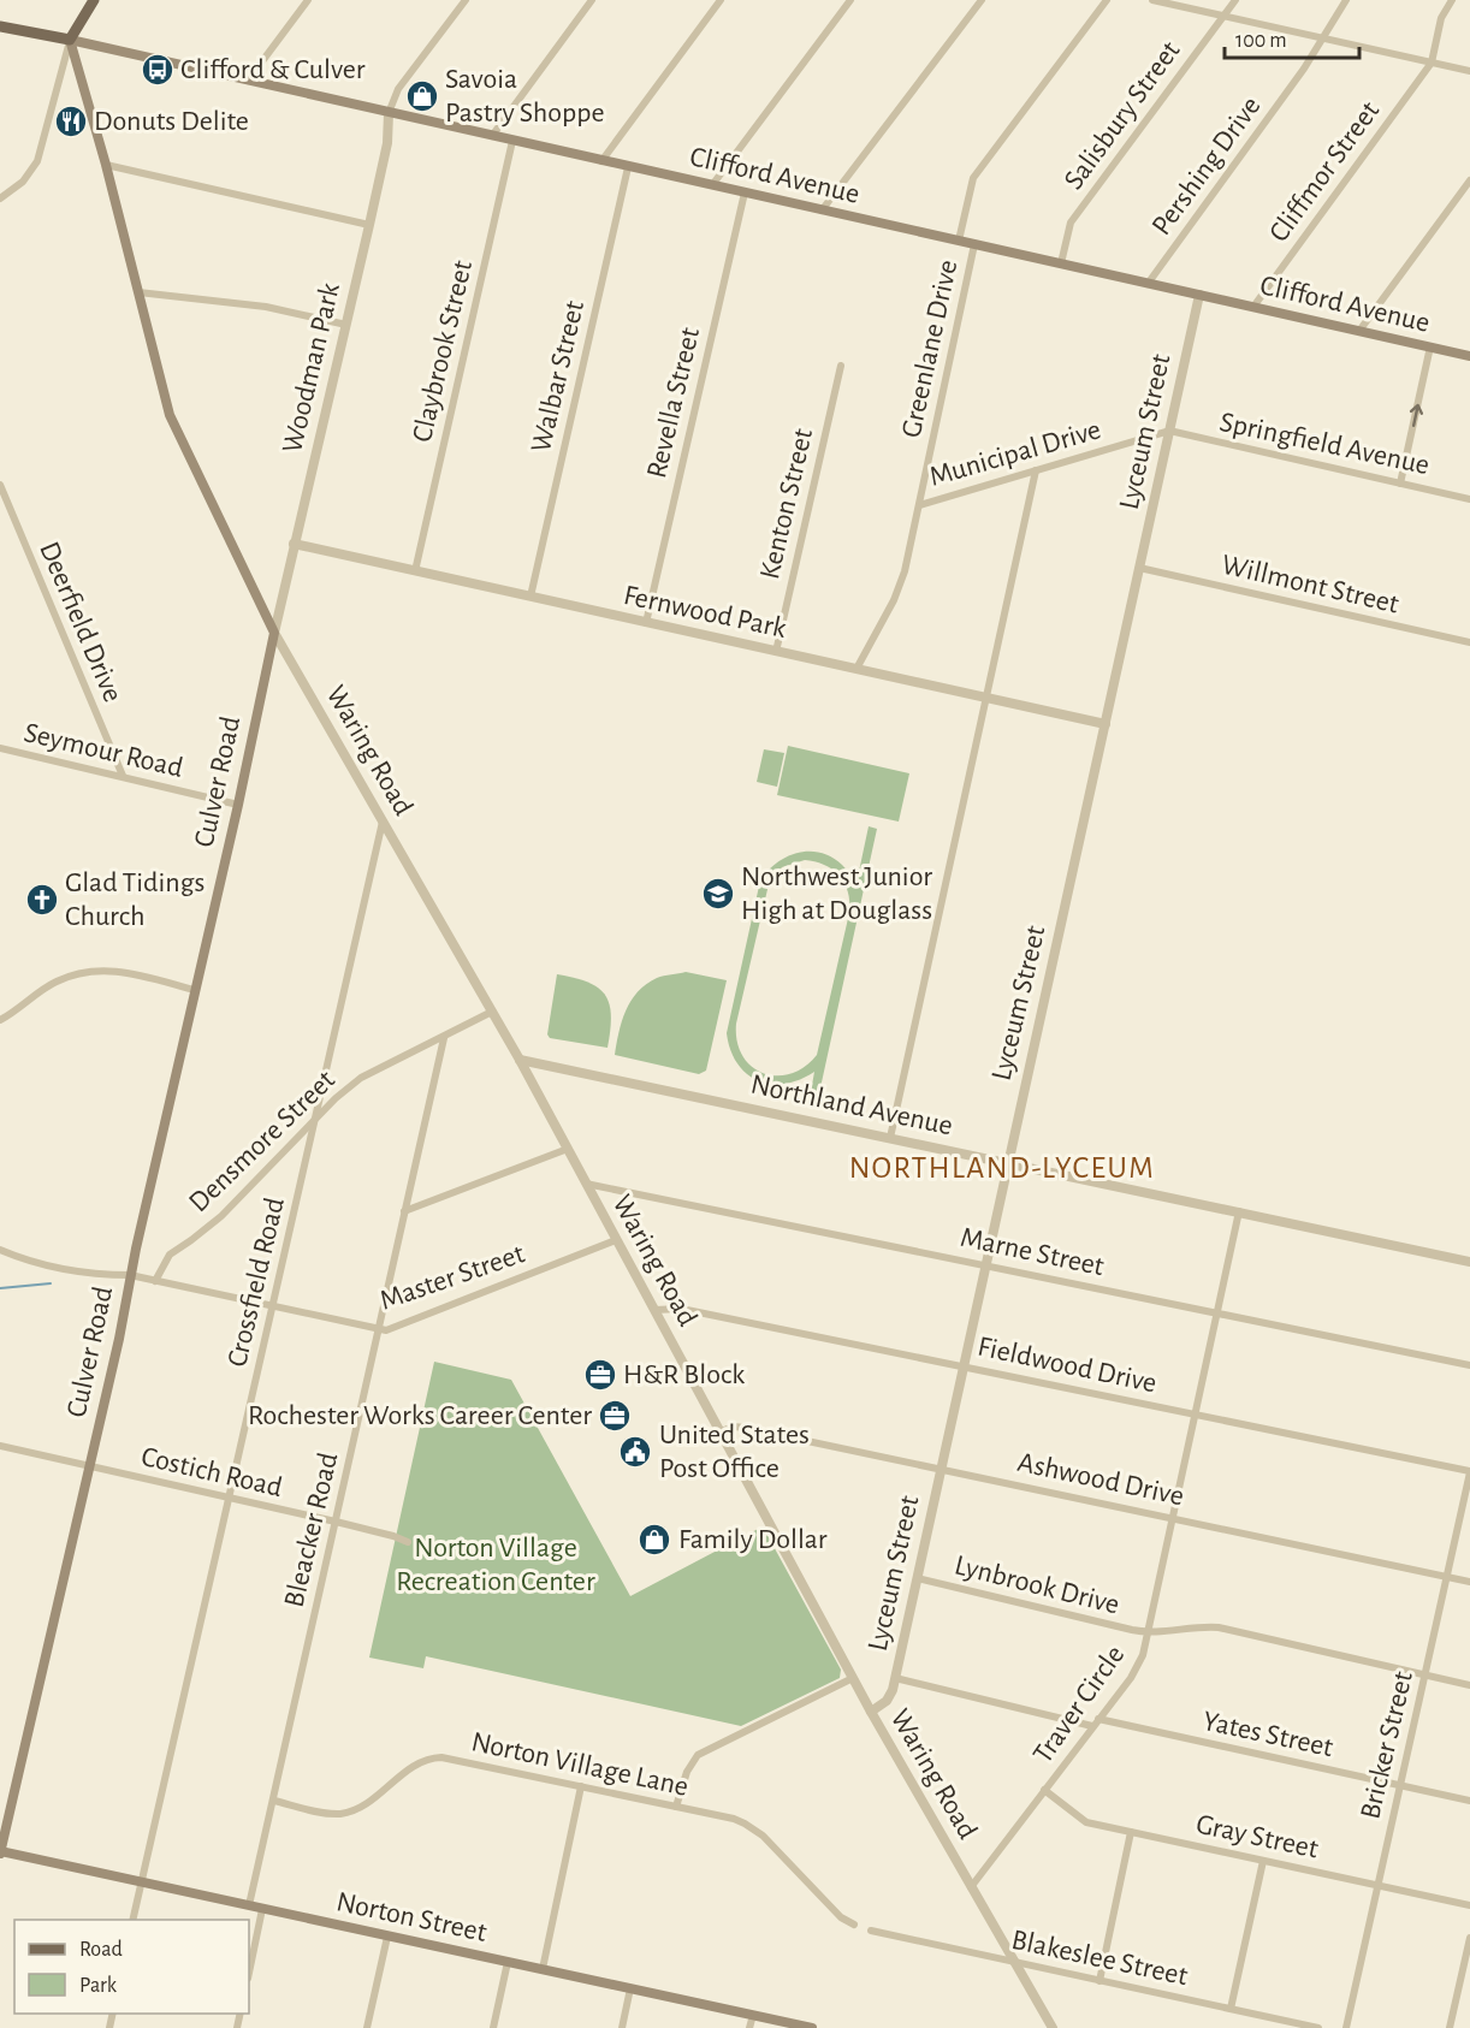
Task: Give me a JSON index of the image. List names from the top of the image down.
{
  "streets": {
    "main road": ["Clifford Avenue", "Culver Road", "Norton Street"],
    "street": [
      "Salisbury Street",
      "Pershing Drive",
      "Cliffmor Street",
      "Greenlane Drive",
      "Claybrook Street",
      "Woodman Park",
      "Walbar Street",
      "Revella Street",
      "Lyceum Street",
      "Springfield Avenue",
      "Municipal Drive",
      "Kenton Street",
      "Willmont Street",
      "Fernwood Park",
      "Deerfield Drive",
      "Seymour Road",
      "Waring Road",
      "Northland Avenue",
      "Densmore Street",
      "Marne Street",
      "Master Street",
      "Crossfield Road",
      "Fieldwood Drive",
      "Costich Road",
      "Ashwood Drive",
      "Bleacker Road",
      "Lynbrook Drive",
      "Traver Circle",
      "Yates Street",
      "Bricker Street",
      "Norton Village Lane",
      "Gray Street",
      "Blakeslee Street"
    ]
  },
  "crossings": [
    ["Salisbury Street", "Clifford Avenue"],
    ["Pershing Drive", "Clifford Avenue"],
    ["Cliffmor Street", "Clifford Avenue"],
    ["Clifford Avenue", "Greenlane Drive"],
    ["Clifford Avenue", "Claybrook Street"],
    ["Clifford Avenue", "Woodman Park"],
    ["Clifford Avenue", "Walbar Street"],
    ["Clifford Avenue", "Revella Street"],
    ["Clifford Avenue", "Lyceum Street"],
    ["Greenlane Drive", "Municipal Drive"],
    ["Claybrook Street", "Fernwood Park"],
    ["Woodman Park", "Fernwood Park"],
    ["Woodman Park", "Waring Road"],
    ["Woodman Park", "Culver Road"],
    ["Walbar Street", "Fernwood Park"],
    ["Revella Street", "Fernwood Park"],
    ["Lyceum Street", "Springfield Avenue"],
    ["Lyceum Street", "Municipal Drive"],
    ["Lyceum Street", "Willmont Street"],
    ["Lyceum Street", "Fernwood Park"],
    ["Lyceum Street", "Waring Road"],
    ["Lyceum Street", "Northland Avenue"],
    ["Lyceum Street", "Marne Street"],
    ["Lyceum Street", "Fieldwood Drive"],
    ["Lyceum Street", "Ashwood Drive"],
    ["Lyceum Street", "Lynbrook Drive"],
    ["Springfield Avenue", "Municipal Drive"],
    ["Municipal Drive", "Fernwood Park"],
    ["Kenton Street", "Fernwood Park"],
    ["Deerfield Drive", "Seymour Road"],
    ["Seymour Road", "Culver Road"],
    ["Waring Road", "Culver Road"],
    ["Waring Road", "Northland Avenue"],
    ["Waring Road", "Densmore Street"],
    ["Waring Road", "Marne Street"],
    ["Waring Road", "Master Street"],
    ["Waring Road", "Crossfield Road"],
    ["Waring Road", "Fieldwood Drive"],
    ["Waring Road", "Ashwood Drive"],
    ["Waring Road", "Traver Circle"],
    ["Waring Road", "Blakeslee Street"],
    ["Culver Road", "Master Street"],
    ["Culver Road", "Costich Road"],
    ["Culver Road", "Norton Street"],
    ["Densmore Street", "Master Street"],
    ["Densmore Street", "Crossfield Road"],
    ["Densmore Street", "Bleacker Road"],
    ["Master Street", "Crossfield Road"],
    ["Master Street", "Bleacker Road"],
    ["Crossfield Road", "Costich Road"],
    ["Crossfield Road", "Norton Street"],
    ["Fieldwood Drive", "Bricker Street"],
    ["Costich Road", "Bleacker Road"],
    ["Ashwood Drive", "Bricker Street"],
    ["Bleacker Road", "Norton Village Lane"],
    ["Bleacker Road", "Norton Street"],
    ["Lynbrook Drive", "Traver Circle"],
    ["Traver Circle", "Yates Street"],
    ["Traver Circle", "Bricker Street"],
    ["Traver Circle", "Gray Street"],
    ["Yates Street", "Bricker Street"],
    ["Bricker Street", "Gray Street"]
  ],
  "districts": ["NORTHLAND-LYCEUM"],
  "parks": ["Norton Village Recreation Center"],
  "places": {
    "bus stop": ["Clifford & Culver"],
    "shop": ["Savoia Pastry Shoppe", "Family Dollar"],
    "restaurant": ["Donuts Delite"],
    "school or university": ["Northwest Junior High at Douglass"],
    "church": ["Glad Tidings Church"],
    "office": ["H&R Block", "Rochester Works Career Center"],
    "public building": ["United States Post Office"]
  },
  "legend": ["Road", "Park"],
  "scale_bar": "100 m"
}
